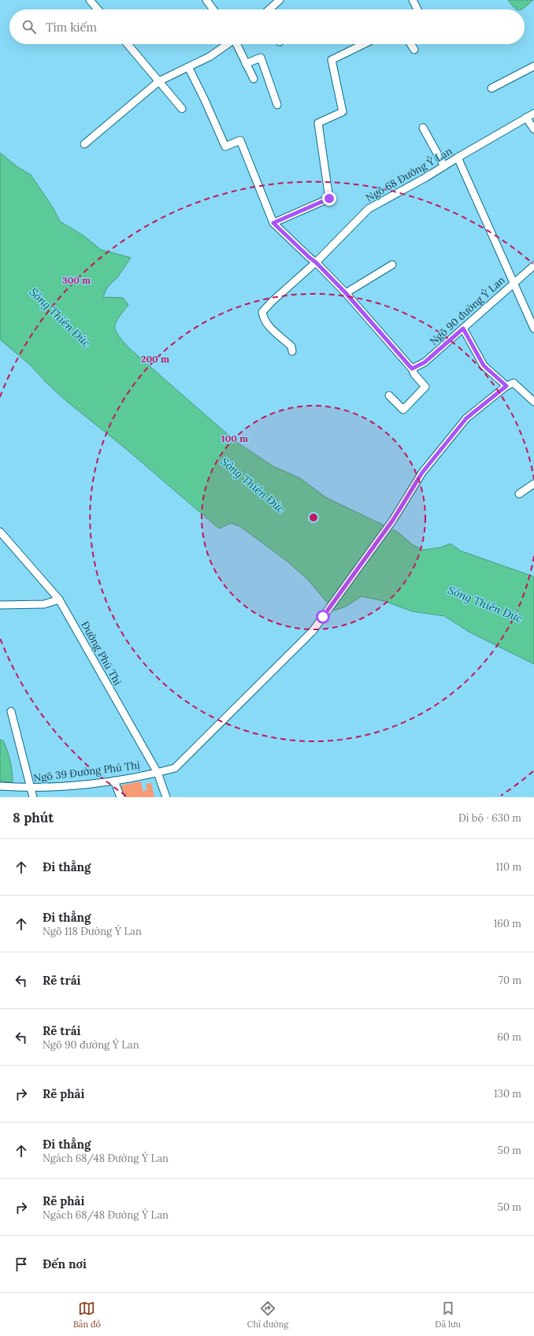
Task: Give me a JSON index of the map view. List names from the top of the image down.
{
  "streets": {
    "street": [
      "Ngõ 68 Đường Ỷ Lan",
      "Ngõ 90 đường Ỷ Lan",
      "Đường Phú Thị",
      "Ngõ 39 Đường Phú Thị"
    ]
  },
  "crossings": [
    ["Đường Phú Thị", "Ngõ 39 Đường Phú Thị"]
  ],
  "water": ["Sông Thiên Đức"],
  "page": {
    "search": "Tìm kiếm",
    "heading": ["8 phút", "Đi bộ · 630 m"],
    "list": [
      ["Đi thẳng", "110 m"],
      ["Đi thẳng", "Ngõ 118 Đường Ỷ Lan", "160 m"],
      ["Rẽ trái", "70 m"],
      ["Rẽ trái", "Ngõ 90 đường Ỷ Lan", "60 m"],
      ["Rẽ phải", "130 m"],
      ["Đi thẳng", "Ngách 68/48 Đường Ỷ Lan", "50 m"],
      ["Rẽ phải", "Ngách 68/48 Đường Ỷ Lan", "50 m"],
      "Đến nơi"
    ],
    "nav": ["Bản đồ", "Chỉ đường", "Đã lưu"]
  },
  "rings": ["300 m", "200 m", "100 m"]
}
